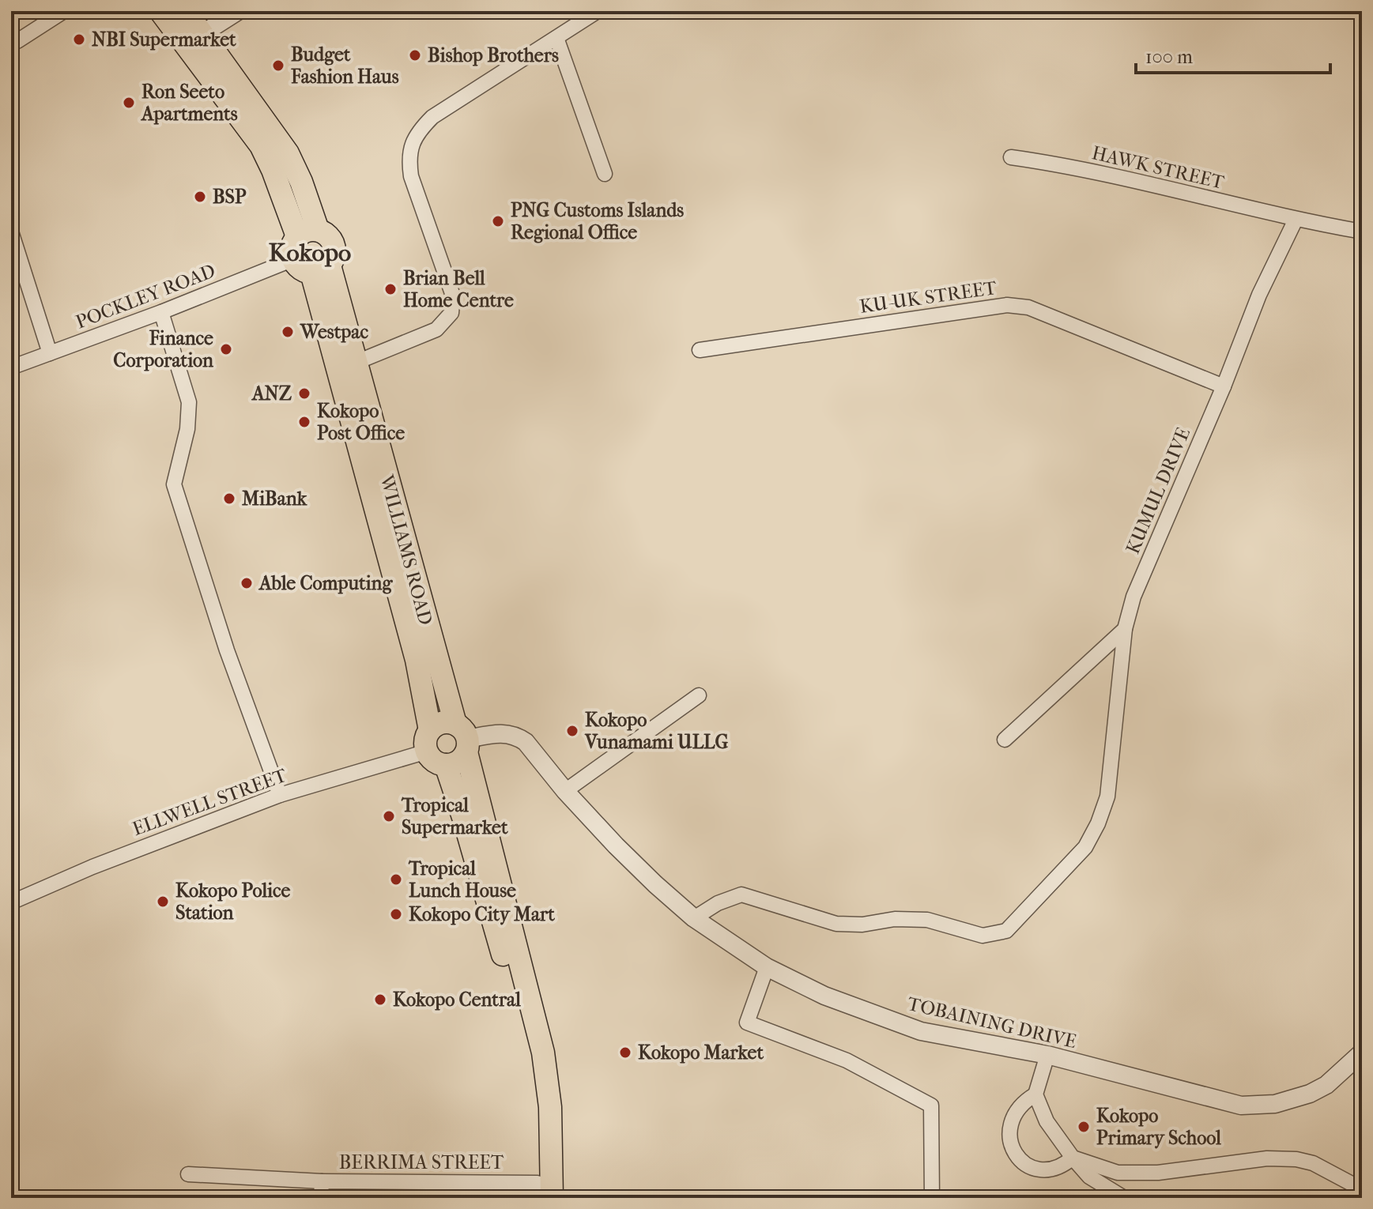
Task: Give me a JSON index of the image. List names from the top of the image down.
{
  "streets": {
    "main road": ["WILLIAMS ROAD"],
    "street": [
      "HAWK STREET",
      "POCKLEY ROAD",
      "KU-UK STREET",
      "KUMUL DRIVE",
      "ELLWELL STREET",
      "TOBAINING DRIVE",
      "BERRIMA STREET"
    ]
  },
  "crossings": [
    ["HAWK STREET", "KUMUL DRIVE"],
    ["POCKLEY ROAD", "WILLIAMS ROAD"],
    ["KU-UK STREET", "KUMUL DRIVE"],
    ["KUMUL DRIVE", "TOBAINING DRIVE"],
    ["WILLIAMS ROAD", "ELLWELL STREET"],
    ["WILLIAMS ROAD", "TOBAINING DRIVE"],
    ["WILLIAMS ROAD", "BERRIMA STREET"],
    ["ELLWELL STREET", "TOBAINING DRIVE"]
  ],
  "districts": ["Kokopo"],
  "places": [
    "NBI Supermarket",
    "Bishop Brothers",
    "Budget Fashion Haus",
    "Ron Seeto Apartments",
    "BSP",
    "PNG Customs Islands Regional Office",
    "Brian Bell Home Centre",
    "Westpac",
    "Finance Corporation",
    "ANZ",
    "Kokopo Post Office",
    "MiBank",
    "Able Computing",
    "Kokopo Vunamami ULLG",
    "Tropical Supermarket",
    "Tropical Lunch House",
    "Kokopo Police Station",
    "Kokopo City Mart",
    "Kokopo Central",
    "Kokopo Market",
    "Kokopo Primary School"
  ],
  "scale_bar": "100 m"
}
